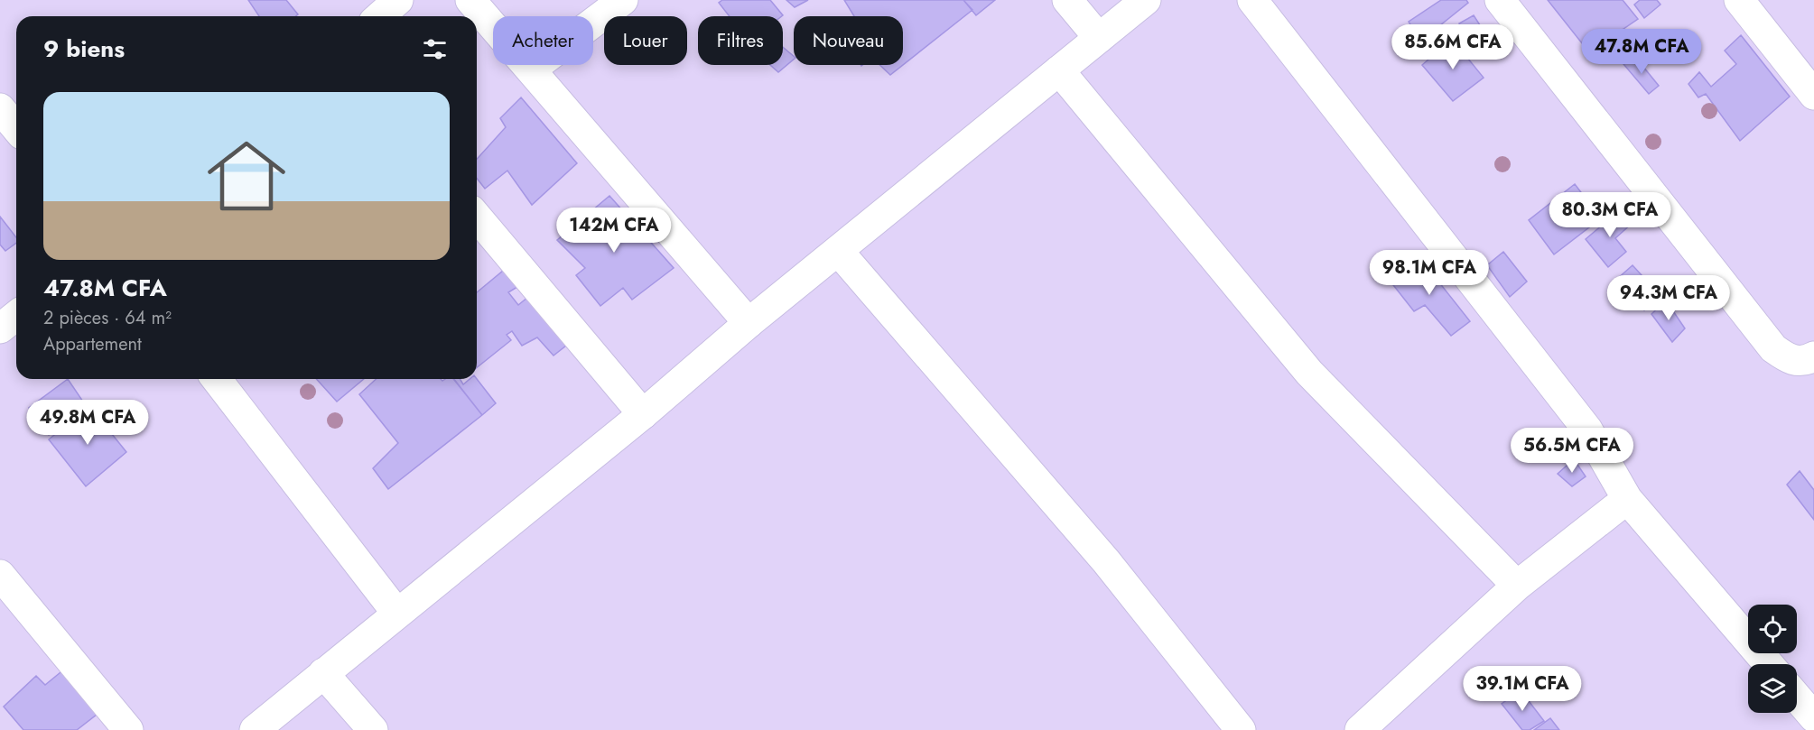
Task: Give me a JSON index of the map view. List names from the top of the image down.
{
  "page": {
    "chip": [
      "Acheter",
      "Louer",
      "Filtres",
      "Nouveau"
    ],
    "heading": "9 biens",
    "price": [
      "85.6M CFA",
      "47.8M CFA",
      "80.3M CFA",
      "142M CFA",
      "98.1M CFA",
      "94.3M CFA",
      "49.8M CFA",
      "56.5M CFA",
      "39.1M CFA"
    ],
    "list": [
      {
        "name": "47.8M CFA",
        "note": "2 pièces · 64 m² · Appartement"
      }
    ]
  }
}
